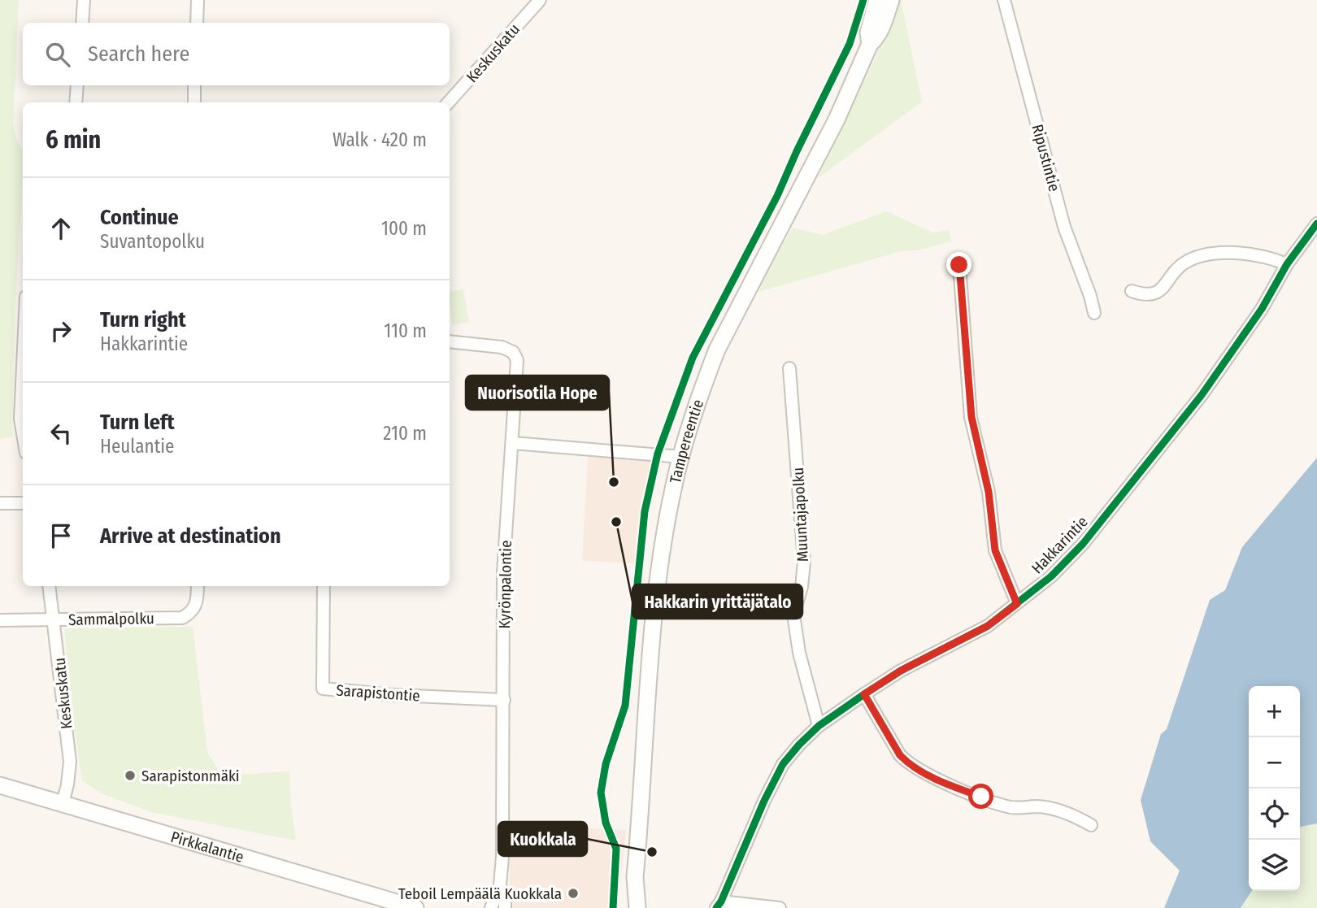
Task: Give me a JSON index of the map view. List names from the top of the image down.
{
  "streets": {
    "main road": ["Tampereentie", "Pirkkalantie"],
    "street": [
      "Keskuskatu",
      "Ripustintie",
      "Muuntajapolku",
      "Hakkarintie",
      "Kyrönpalontie",
      "Sammalpolku",
      "Sarapistontie"
    ]
  },
  "crossings": [
    ["Keskuskatu", "Sammalpolku"],
    ["Keskuskatu", "Pirkkalantie"],
    ["Muuntajapolku", "Hakkarintie"],
    ["Kyrönpalontie", "Sarapistontie"]
  ],
  "places": [
    "Nuorisotila Hope",
    "Hakkarin yrittäjätalo",
    "Sarapistonmäki",
    "Kuokkala",
    "Teboil Lempäälä Kuokkala"
  ],
  "page": {
    "search": "Search here",
    "heading": ["6 min", "Walk · 420 m"],
    "list": [
      ["Continue", "Suvantopolku", "100 m"],
      ["Turn right", "Hakkarintie", "110 m"],
      ["Turn left", "Heulantie", "210 m"],
      "Arrive at destination"
    ],
    "map_buttons": ["+", "−"]
  }
}
